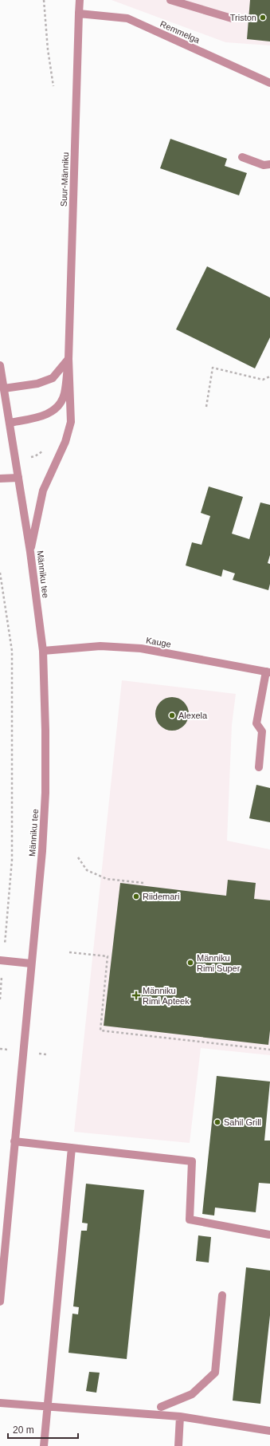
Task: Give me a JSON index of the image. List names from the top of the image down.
{
  "streets": {
    "street": [
      "Remmelga",
      "Suur-Männiku",
      "Männiku tee",
      "Kauge"
    ]
  },
  "crossings": [
    ["Remmelga", "Suur-Männiku"],
    ["Suur-Männiku", "Männiku tee"],
    ["Männiku tee", "Kauge"]
  ],
  "places": {
    "other": [
      "Triston",
      "Alexela",
      "Riidemari",
      "Männiku Rimi Super",
      "Sahil Grill"
    ],
    "health": ["Männiku Rimi Apteek"]
  },
  "scale_bar": "20 m"
}
